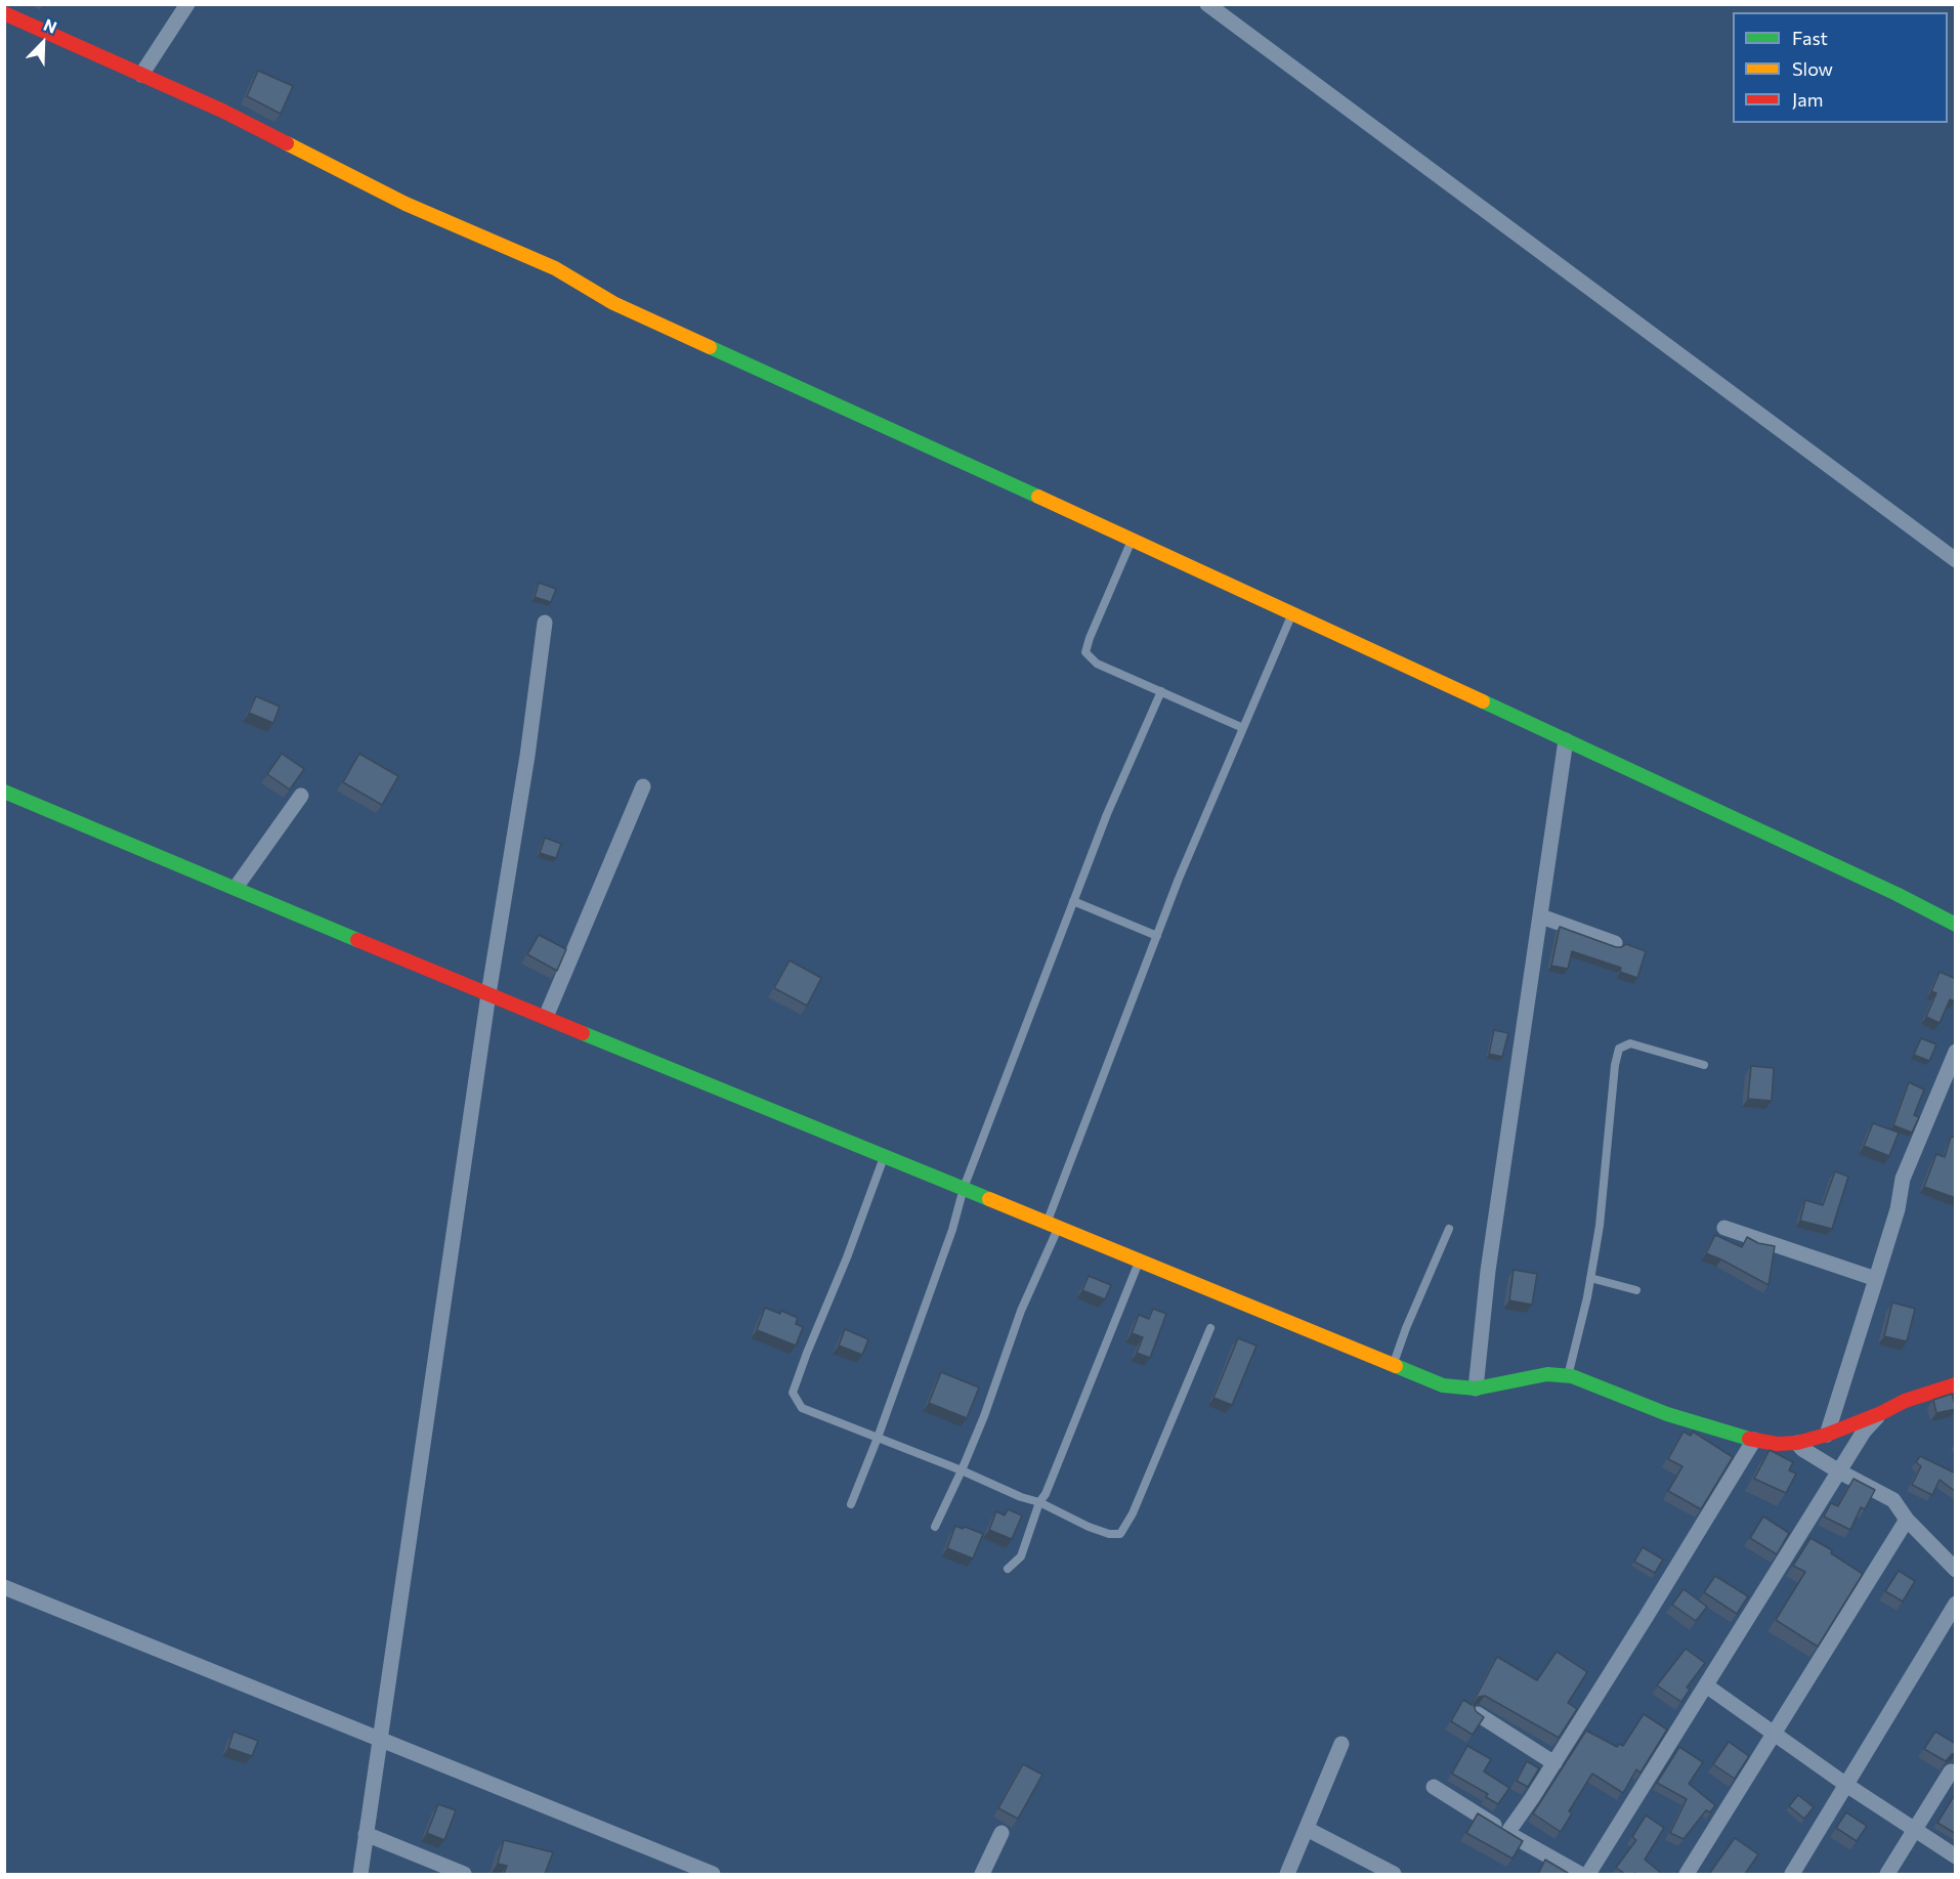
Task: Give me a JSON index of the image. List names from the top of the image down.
{
  "legend": ["Fast", "Slow", "Jam"],
  "north": "top right"
}
